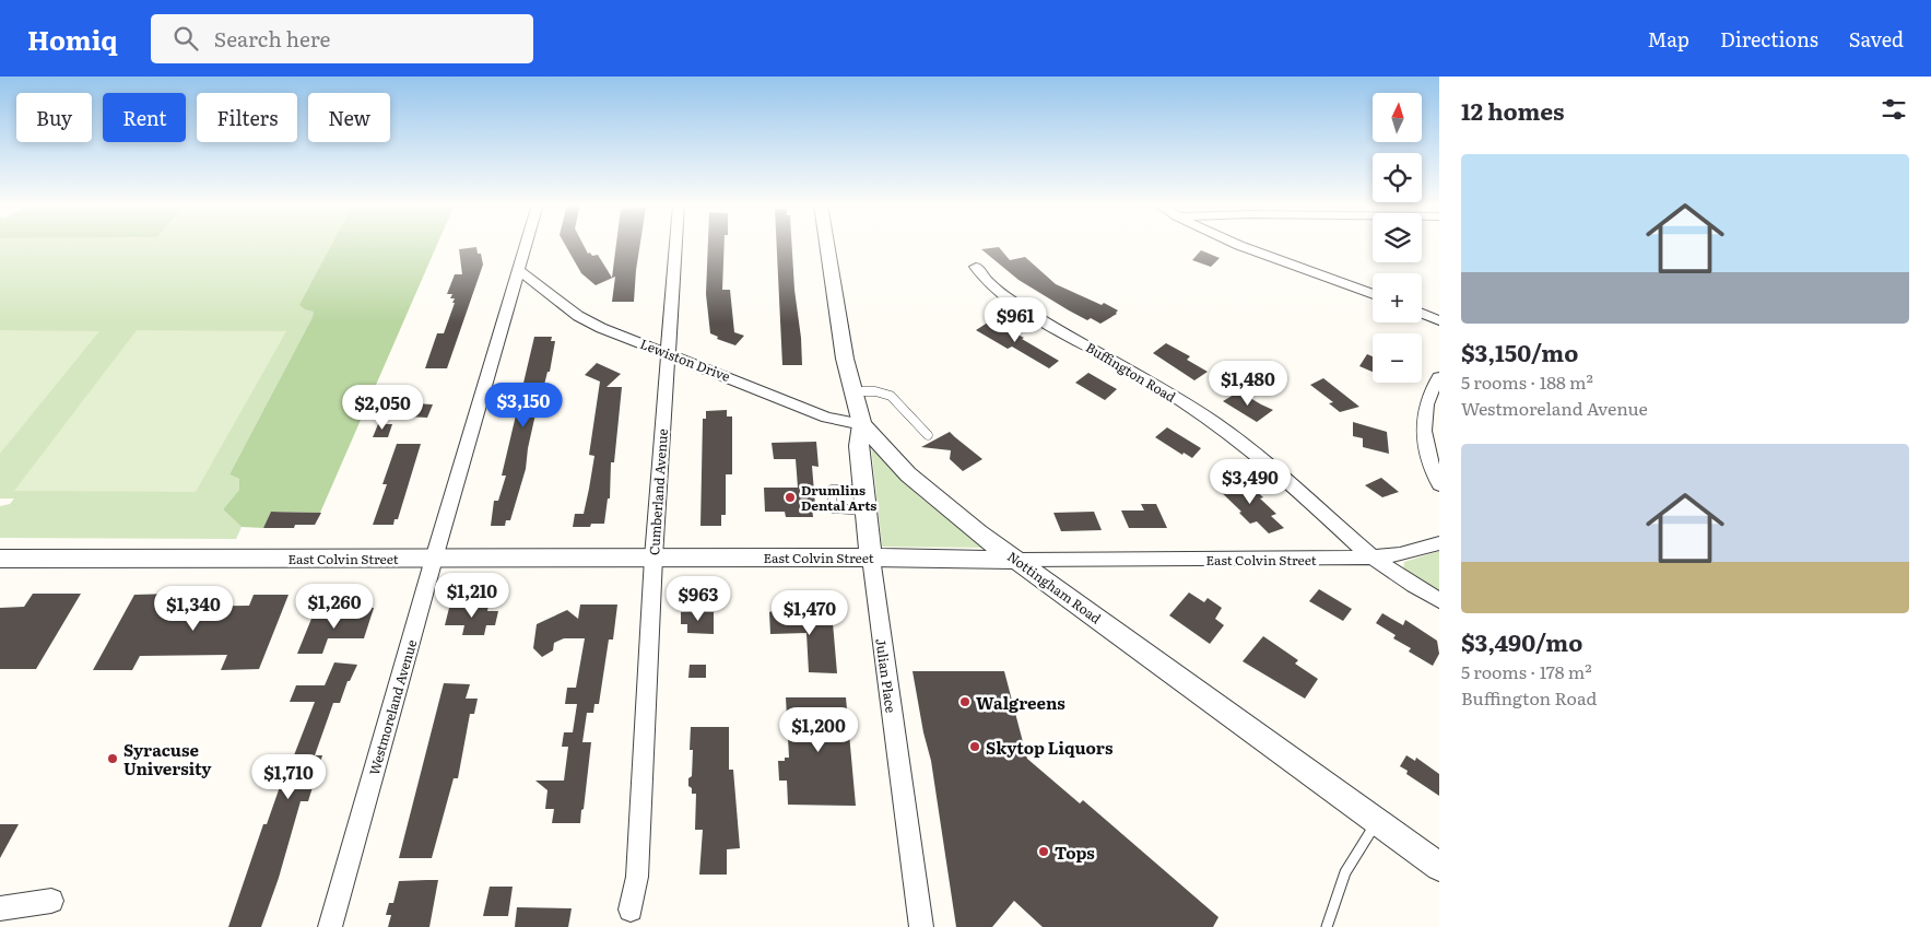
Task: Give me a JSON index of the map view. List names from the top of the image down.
{
  "streets": {
    "street": [
      "Lewiston Drive",
      "Buffington Road",
      "Cumberland Avenue",
      "East Colvin Street",
      "Nottingham Road",
      "Julian Place",
      "Westmoreland Avenue"
    ]
  },
  "crossings": [
    ["Lewiston Drive", "Cumberland Avenue"],
    ["Lewiston Drive", "Nottingham Road"],
    ["Lewiston Drive", "Julian Place"],
    ["Lewiston Drive", "Westmoreland Avenue"],
    ["Buffington Road", "East Colvin Street"],
    ["Cumberland Avenue", "East Colvin Street"],
    ["East Colvin Street", "Nottingham Road"],
    ["East Colvin Street", "Julian Place"],
    ["East Colvin Street", "Westmoreland Avenue"],
    ["Nottingham Road", "Julian Place"]
  ],
  "places": [
    "Drumlins Dental Arts",
    "Walgreens",
    "Skytop Liquors",
    "Syracuse University",
    "Tops"
  ],
  "north": "top",
  "page": {
    "header": "Homiq",
    "search": "Search here",
    "nav": ["Map", "Directions", "Saved"],
    "heading": "12 homes",
    "map_buttons": ["+", "−"],
    "chip": [
      "Buy",
      "Rent",
      "Filters",
      "New"
    ],
    "list": [
      {
        "name": "$3,150/mo",
        "note": "5 rooms · 188 m² · Westmoreland Avenue"
      },
      {
        "name": "$3,490/mo",
        "note": "5 rooms · 178 m² · Buffington Road"
      }
    ],
    "price": [
      "$961",
      "$1,480",
      "$3,150",
      "$2,050",
      "$3,490",
      "$1,210",
      "$963",
      "$1,260",
      "$1,340",
      "$1,470",
      "$1,200",
      "$1,710"
    ]
  }
}
